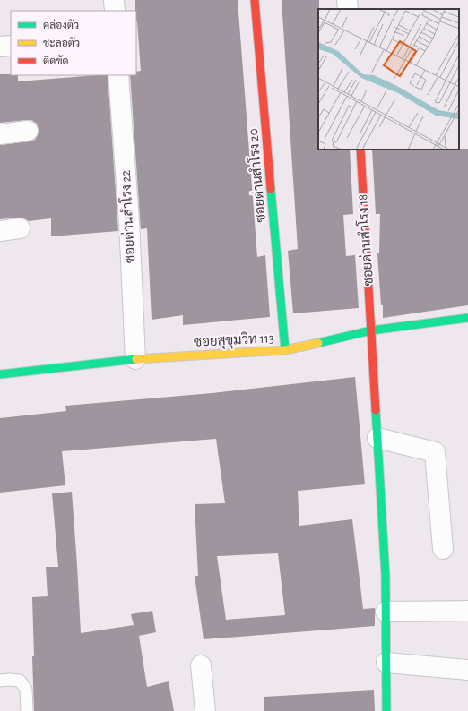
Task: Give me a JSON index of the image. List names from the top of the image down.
{
  "streets": {
    "street": [
      "ซอยด่านสำโรง 20",
      "ซอยด่านสำโรง 22",
      "ซอยด่านสำโรง 18",
      "ซอยสุขุมวิท 113"
    ]
  },
  "crossings": [
    ["ซอยด่านสำโรง 20", "ซอยสุขุมวิท 113"],
    ["ซอยด่านสำโรง 22", "ซอยสุขุมวิท 113"],
    ["ซอยด่านสำโรง 18", "ซอยสุขุมวิท 113"]
  ],
  "legend": ["คล่องตัว", "ชะลอตัว", "ติดขัด"]
}
